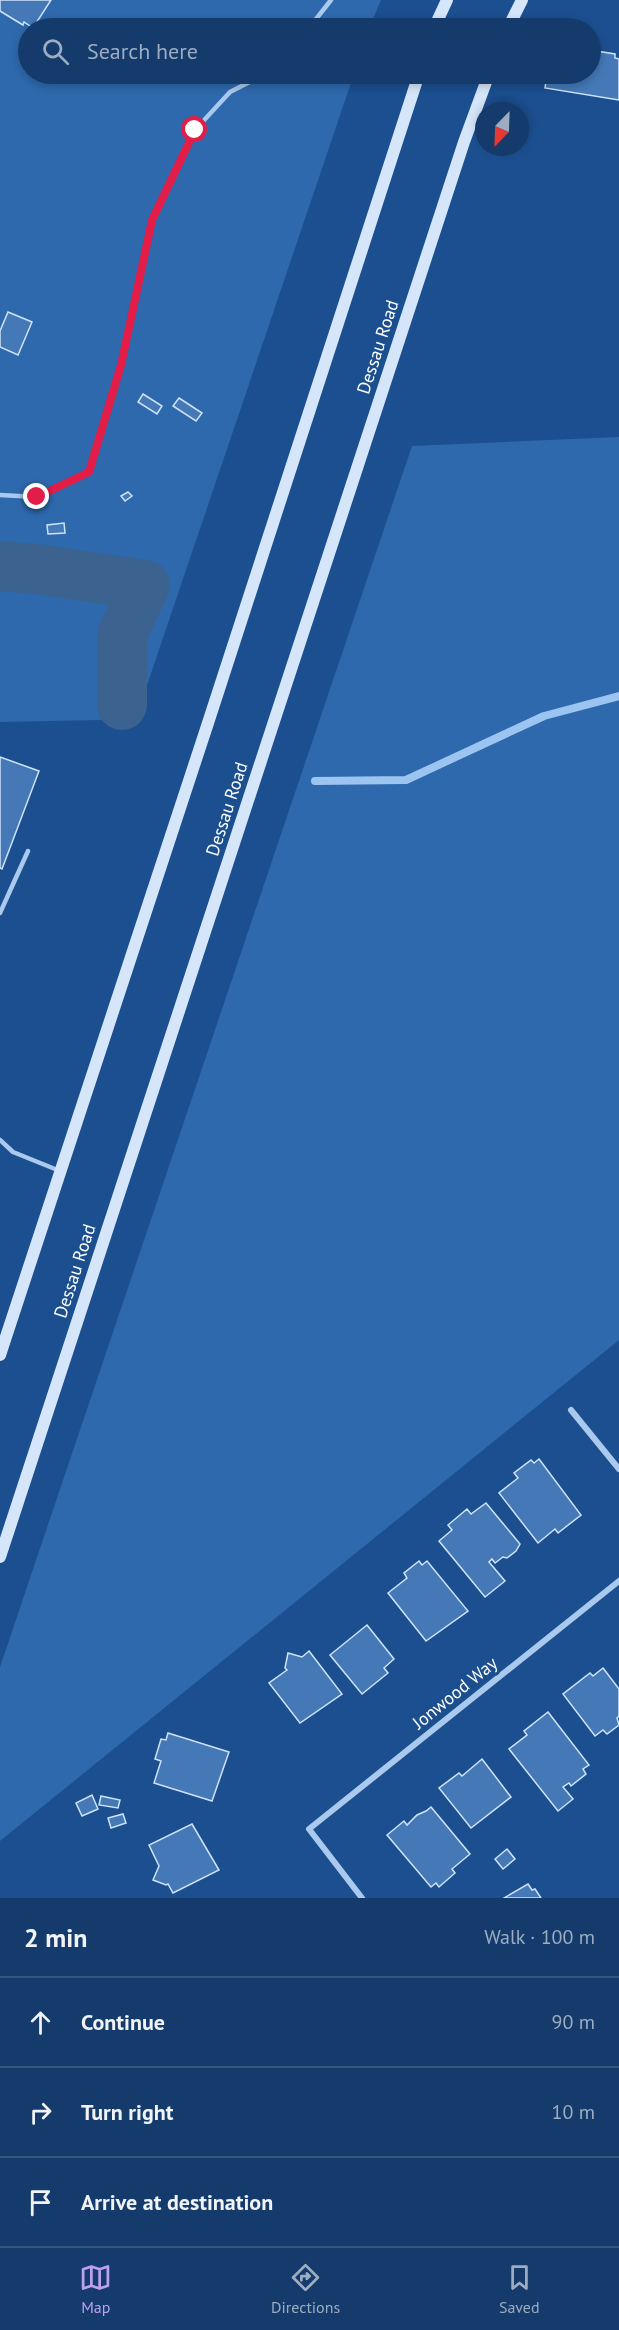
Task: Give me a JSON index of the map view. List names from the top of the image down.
{
  "streets": {
    "main road": ["Dessau Road"],
    "street": ["Jonwood Way"]
  },
  "north": "bottom left",
  "page": {
    "search": "Search here",
    "heading": ["2 min", "Walk · 100 m"],
    "list": [
      ["Continue", "90 m"],
      ["Turn right", "10 m"],
      "Arrive at destination"
    ],
    "nav": ["Map", "Directions", "Saved"]
  }
}
